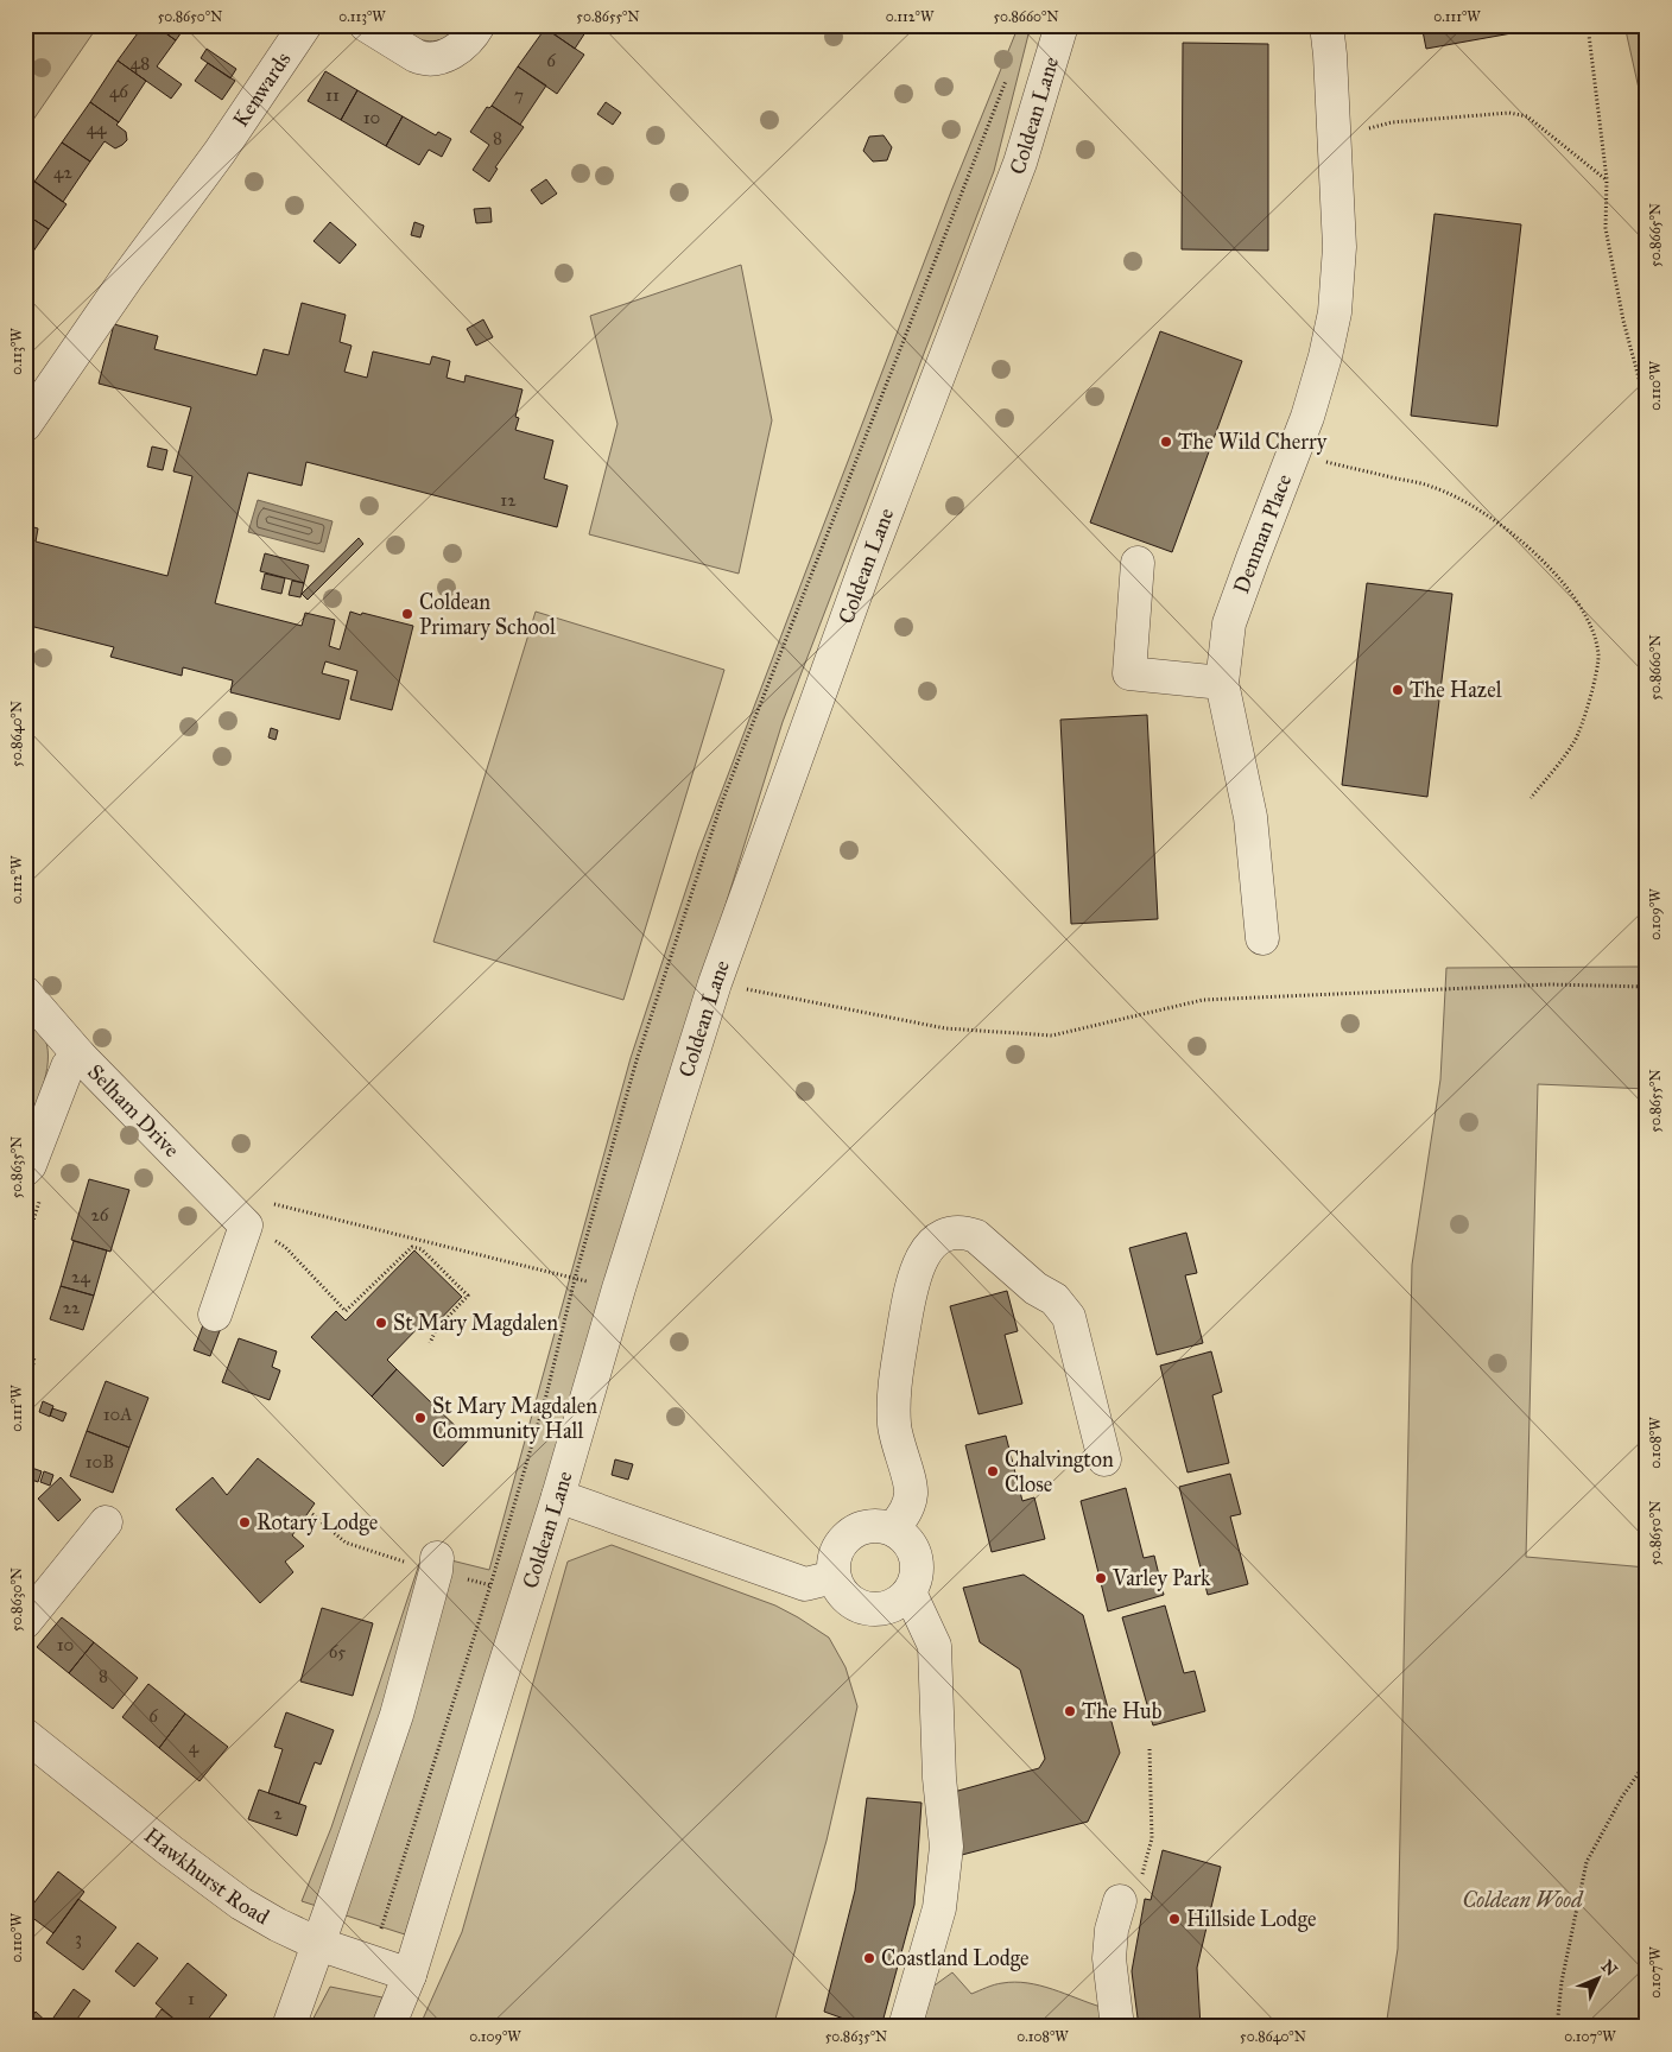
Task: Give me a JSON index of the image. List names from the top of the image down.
{
  "streets": {
    "street": [
      "Kenwards",
      "Coldean Lane",
      "Denman Place",
      "Selham Drive",
      "Hawkhurst Road"
    ]
  },
  "crossings": [
    ["Coldean Lane", "Hawkhurst Road"]
  ],
  "parks": ["Coldean Wood"],
  "places": [
    "The Wild Cherry",
    "Coldean Primary School",
    "The Hazel",
    "St Mary Magdalen",
    "St Mary Magdalen Community Hall",
    "Chalvington Close",
    "Rotary Lodge",
    "Varley Park",
    "The Hub",
    "Hillside Lodge",
    "Coastland Lodge"
  ],
  "house_numbers": [
    "6",
    "48",
    "46",
    "11",
    "7",
    "10",
    "44",
    "8",
    "42",
    "12",
    "26",
    "24",
    "22",
    "10A",
    "10B",
    "10",
    "65",
    "8",
    "6",
    "4",
    "2",
    "3",
    "1"
  ],
  "north": "top right",
  "coordinates": [
    "50.8650°N",
    "0.113°W",
    "50.8655°N",
    "0.112°W",
    "50.8660°N",
    "0.111°W",
    "50.8665°N",
    "0.110°W",
    "50.8640°N",
    "0.109°W",
    "50.8635°N",
    "0.108°W",
    "50.8630°N",
    "0.107°W"
  ]
}
